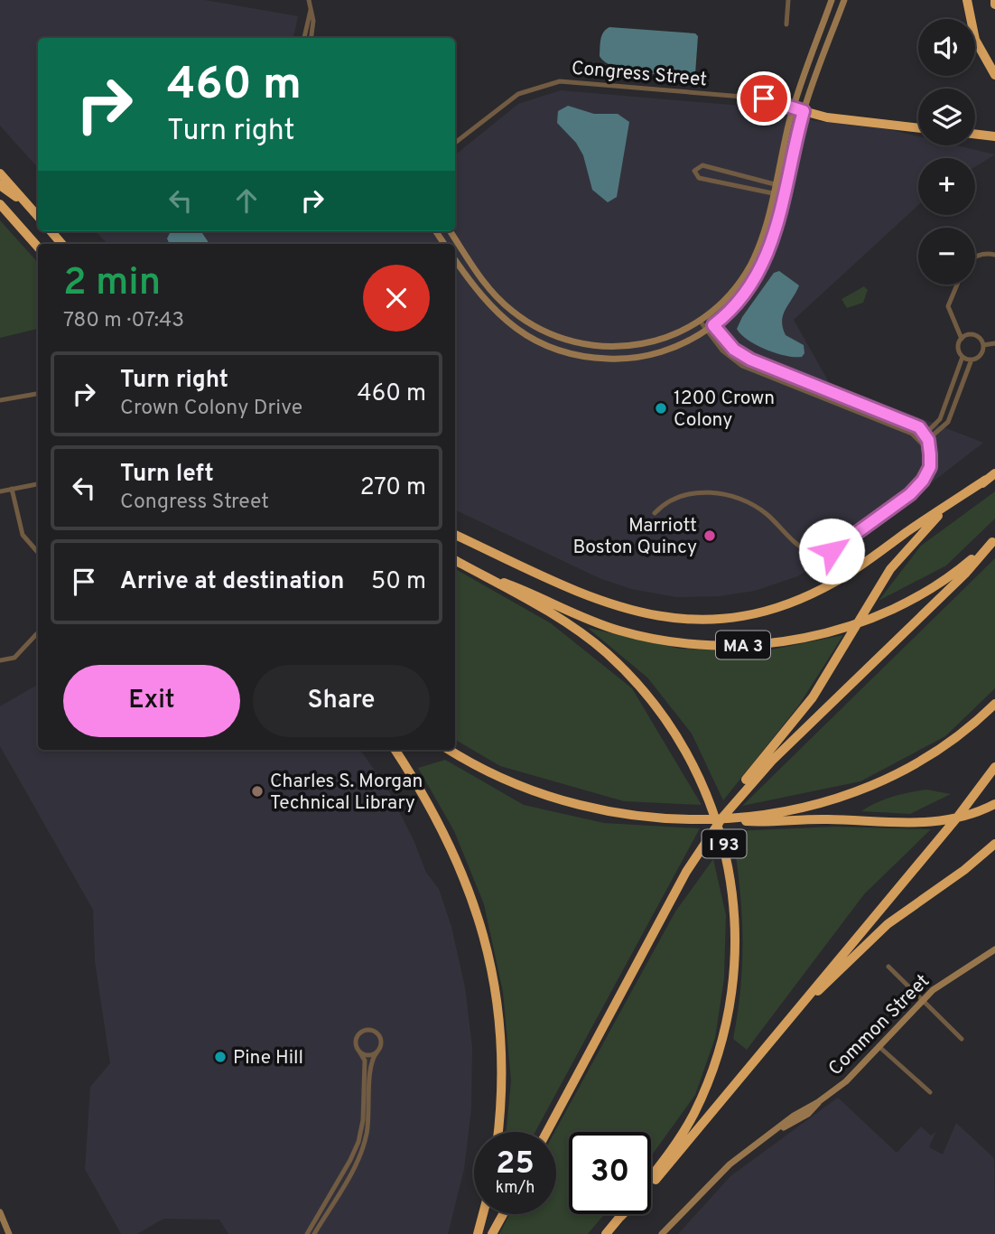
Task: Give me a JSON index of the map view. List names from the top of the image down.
{
  "streets": {
    "highway": ["MA 3", "I 93"],
    "street": ["Congress Street", "Common Street"]
  },
  "crossings": [
    ["MA 3", "I 93"]
  ],
  "places": [
    "1200 Crown Colony",
    "Marriott Boston Quincy",
    "Charles S. Morgan Technical Library",
    "Pine Hill"
  ],
  "page": {
    "map_buttons": ["+", "−"],
    "turn": ["460 m", "Turn right"],
    "heading": ["2 min", "780 m · 07:43"],
    "list": [
      {
        "name": "Turn right",
        "note": "Crown Colony Drive",
        "value": "460 m"
      },
      {
        "name": "Turn left",
        "note": "Congress Street",
        "value": "270 m"
      },
      {
        "name": "Arrive at destination",
        "value": "50 m"
      }
    ],
    "buttons": ["Exit", "Share"],
    "speed": "25 km/h",
    "limit": "30"
  }
}
